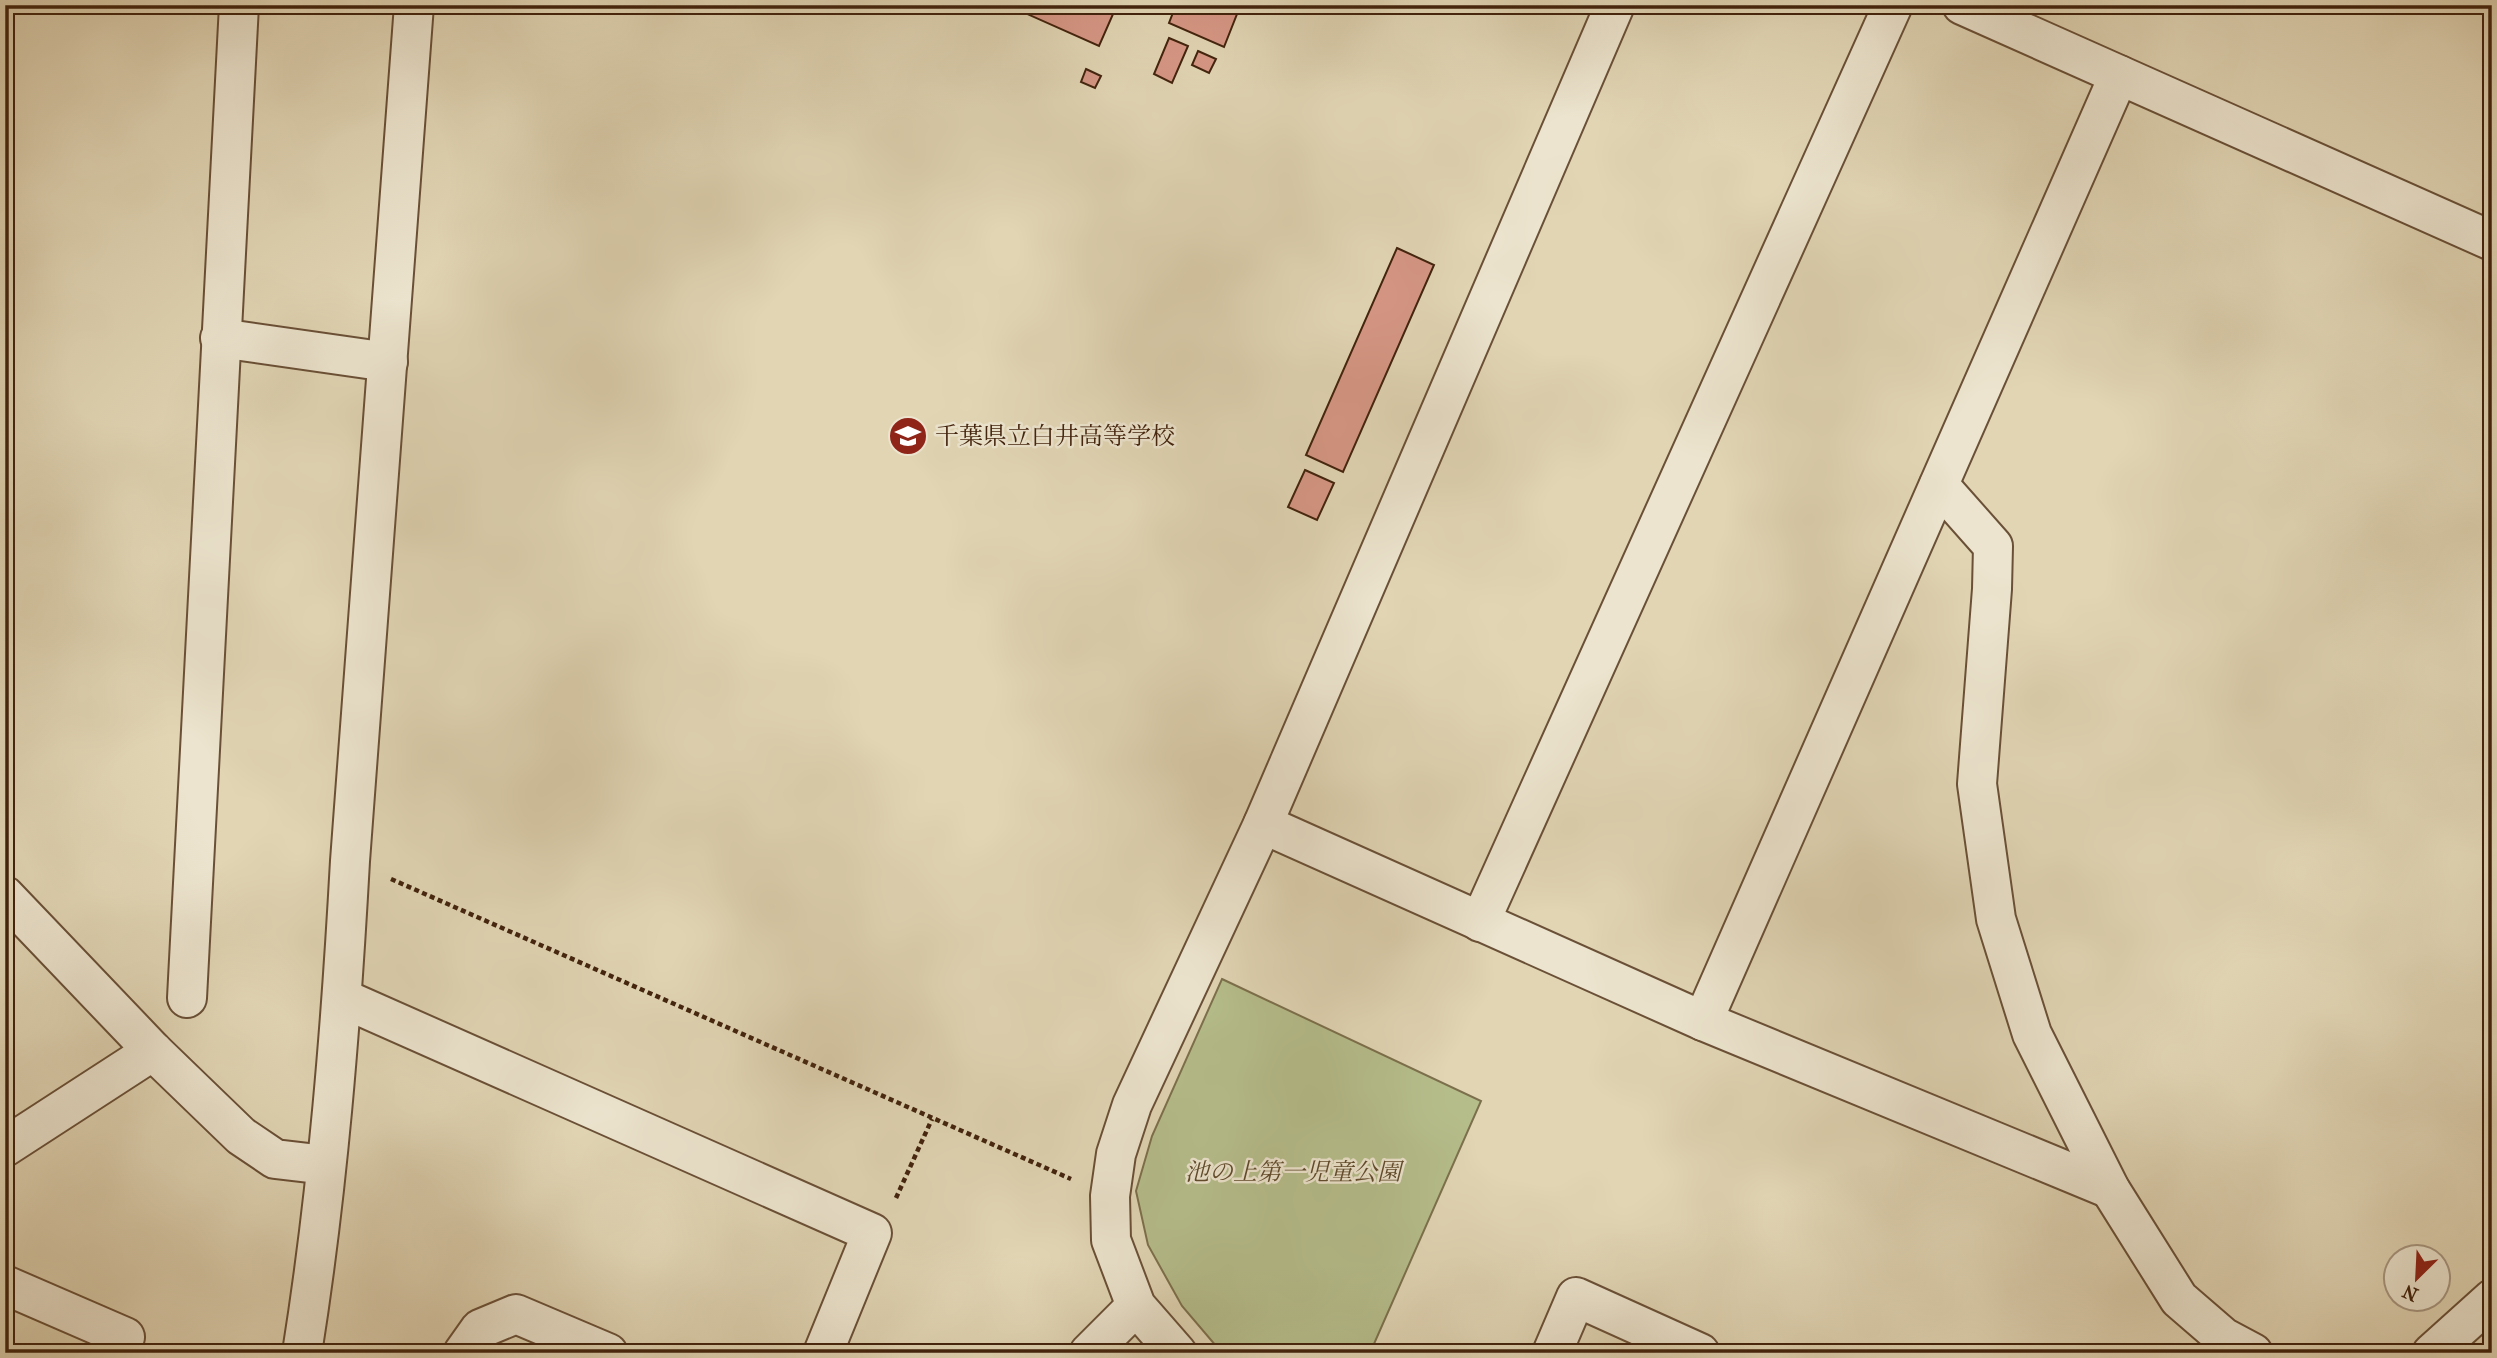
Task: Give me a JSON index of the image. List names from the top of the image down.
{
  "parks": ["池の上第一児童公園"],
  "places": {
    "school or university": ["千葉県立白井高等学校"]
  },
  "north": "bottom left"
}
